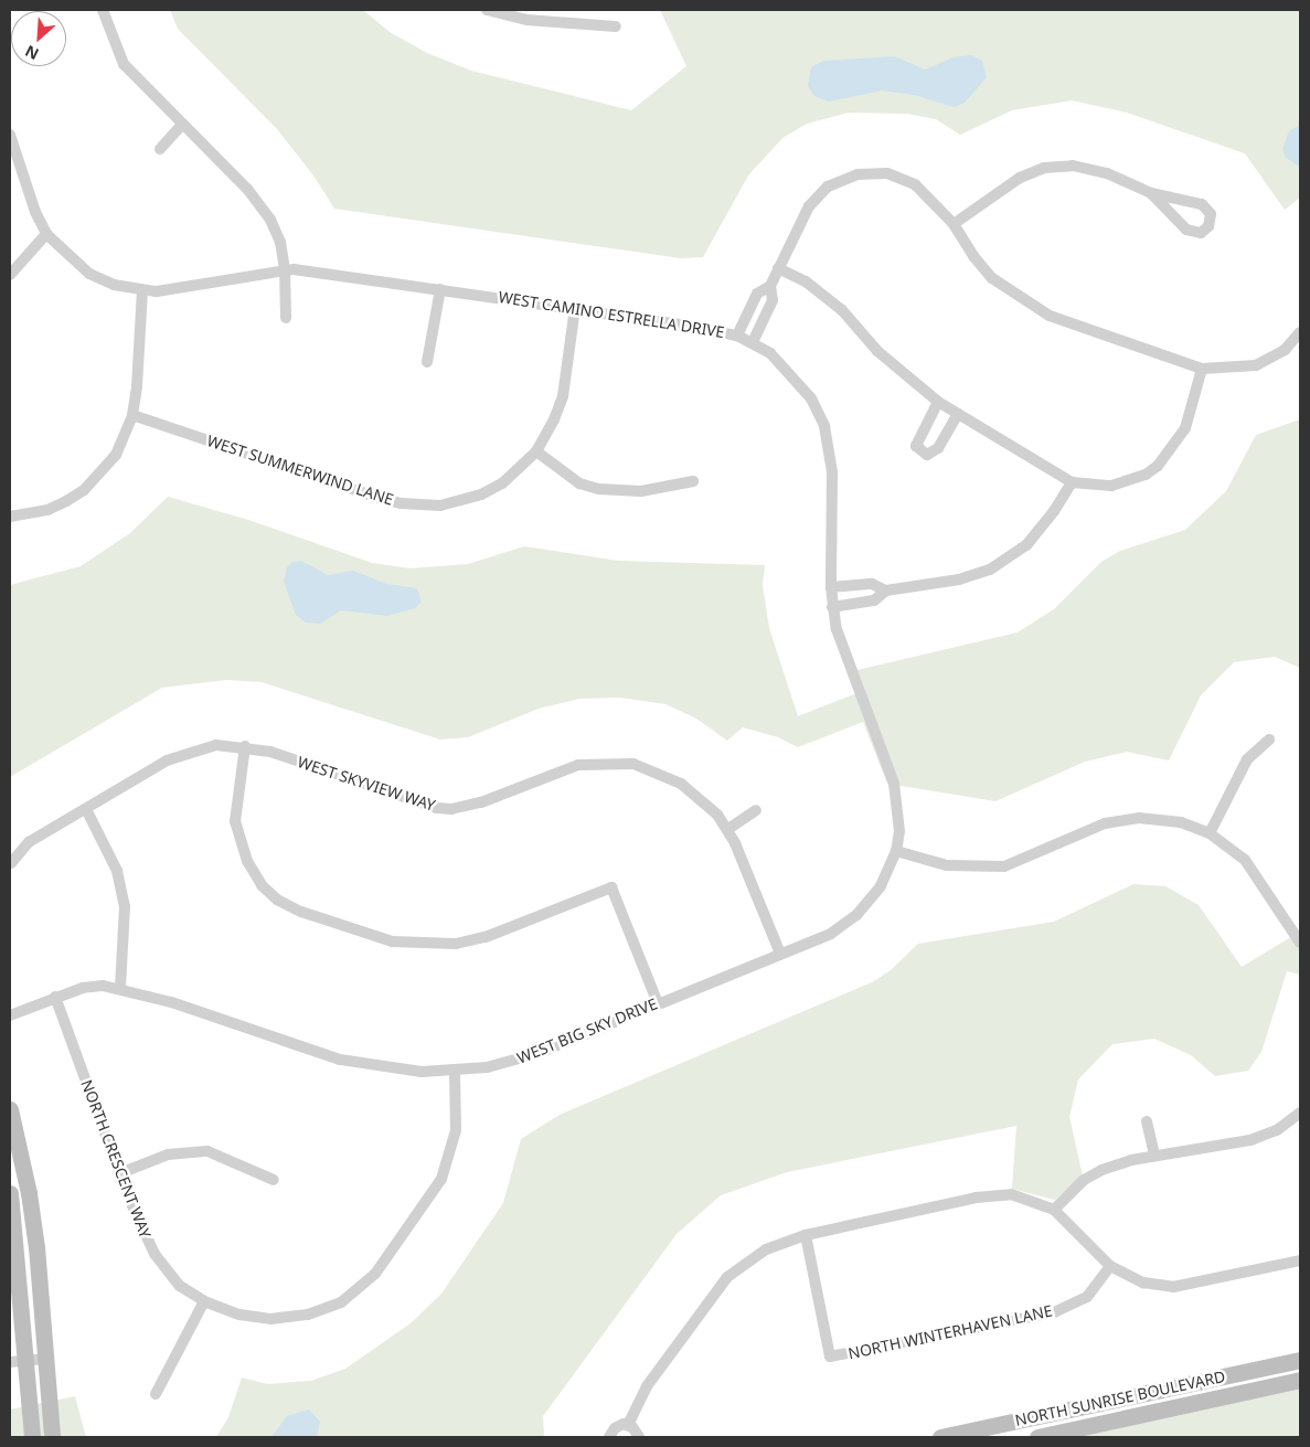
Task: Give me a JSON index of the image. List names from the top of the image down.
{
  "streets": {
    "street": [
      "WEST CAMINO ESTRELLA DRIVE",
      "WEST SUMMERWIND LANE",
      "WEST SKYVIEW WAY",
      "WEST BIG SKY DRIVE",
      "NORTH CRESCENT WAY",
      "NORTH WINTERHAVEN LANE",
      "NORTH SUNRISE BOULEVARD"
    ]
  },
  "crossings": [
    ["WEST CAMINO ESTRELLA DRIVE", "WEST SUMMERWIND LANE"],
    ["WEST CAMINO ESTRELLA DRIVE", "WEST BIG SKY DRIVE"],
    ["WEST SKYVIEW WAY", "WEST BIG SKY DRIVE"],
    ["WEST BIG SKY DRIVE", "NORTH CRESCENT WAY"]
  ],
  "north": "bottom left"
}
